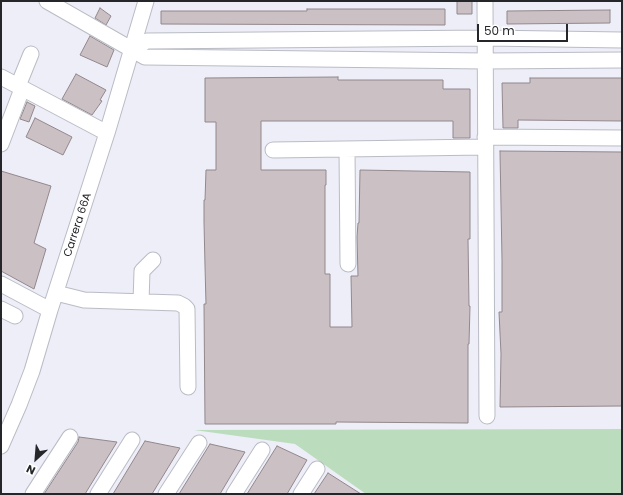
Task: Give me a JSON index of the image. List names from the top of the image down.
{
  "streets": {
    "street": ["Carrera 66A"]
  },
  "scale_bar": "50 m",
  "north": "bottom left"
}
